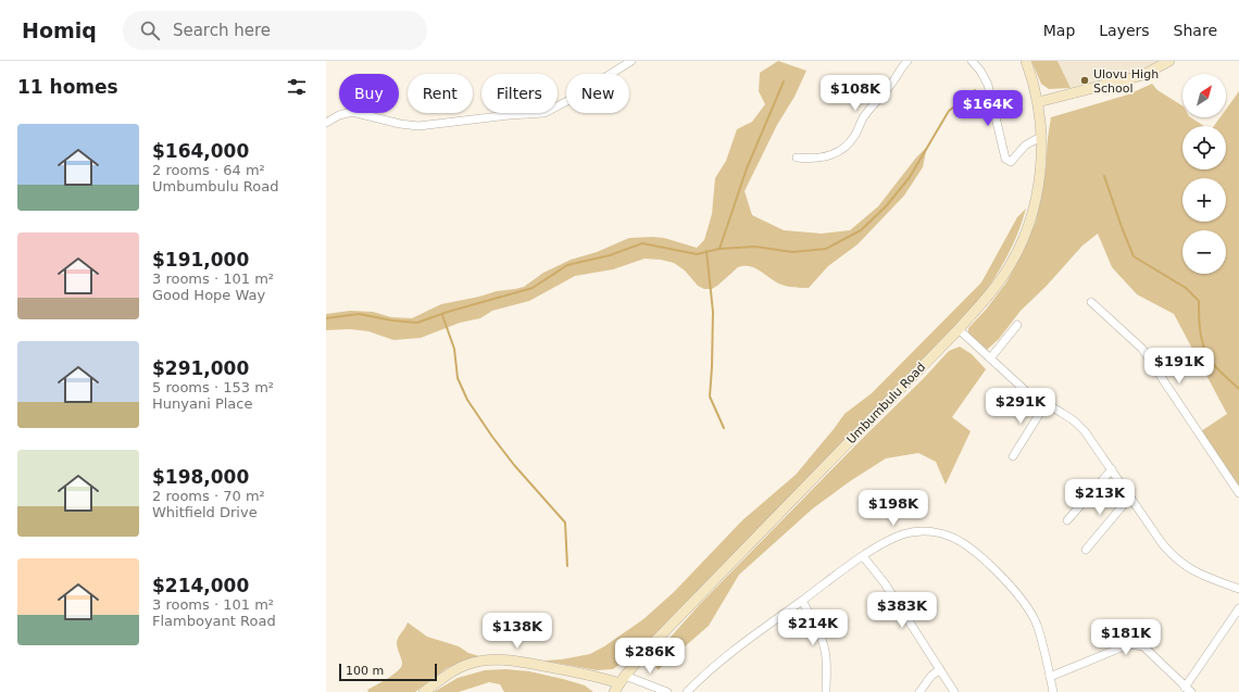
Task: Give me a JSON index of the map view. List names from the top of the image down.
{
  "streets": {
    "main road": ["Umbumbulu Road"]
  },
  "places": ["Ulovu High School"],
  "scale_bar": "100 m",
  "north": "top right",
  "page": {
    "header": "Homiq",
    "search": "Search here",
    "nav": ["Map", "Layers", "Share"],
    "heading": "11 homes",
    "map_buttons": ["+", "−"],
    "chip": [
      "Buy",
      "Rent",
      "Filters",
      "New"
    ],
    "price": [
      "$108K",
      "$164K",
      "$191K",
      "$291K",
      "$213K",
      "$198K",
      "$383K",
      "$214K",
      "$138K",
      "$181K",
      "$286K"
    ],
    "list": [
      {
        "name": "$164,000",
        "note": "2 rooms · 64 m² · Umbumbulu Road"
      },
      {
        "name": "$191,000",
        "note": "3 rooms · 101 m² · Good Hope Way"
      },
      {
        "name": "$291,000",
        "note": "5 rooms · 153 m² · Hunyani Place"
      },
      {
        "name": "$198,000",
        "note": "2 rooms · 70 m² · Whitfield Drive"
      },
      {
        "name": "$214,000",
        "note": "3 rooms · 101 m² · Flamboyant Road"
      }
    ],
    "scale": "100 m"
  }
}
